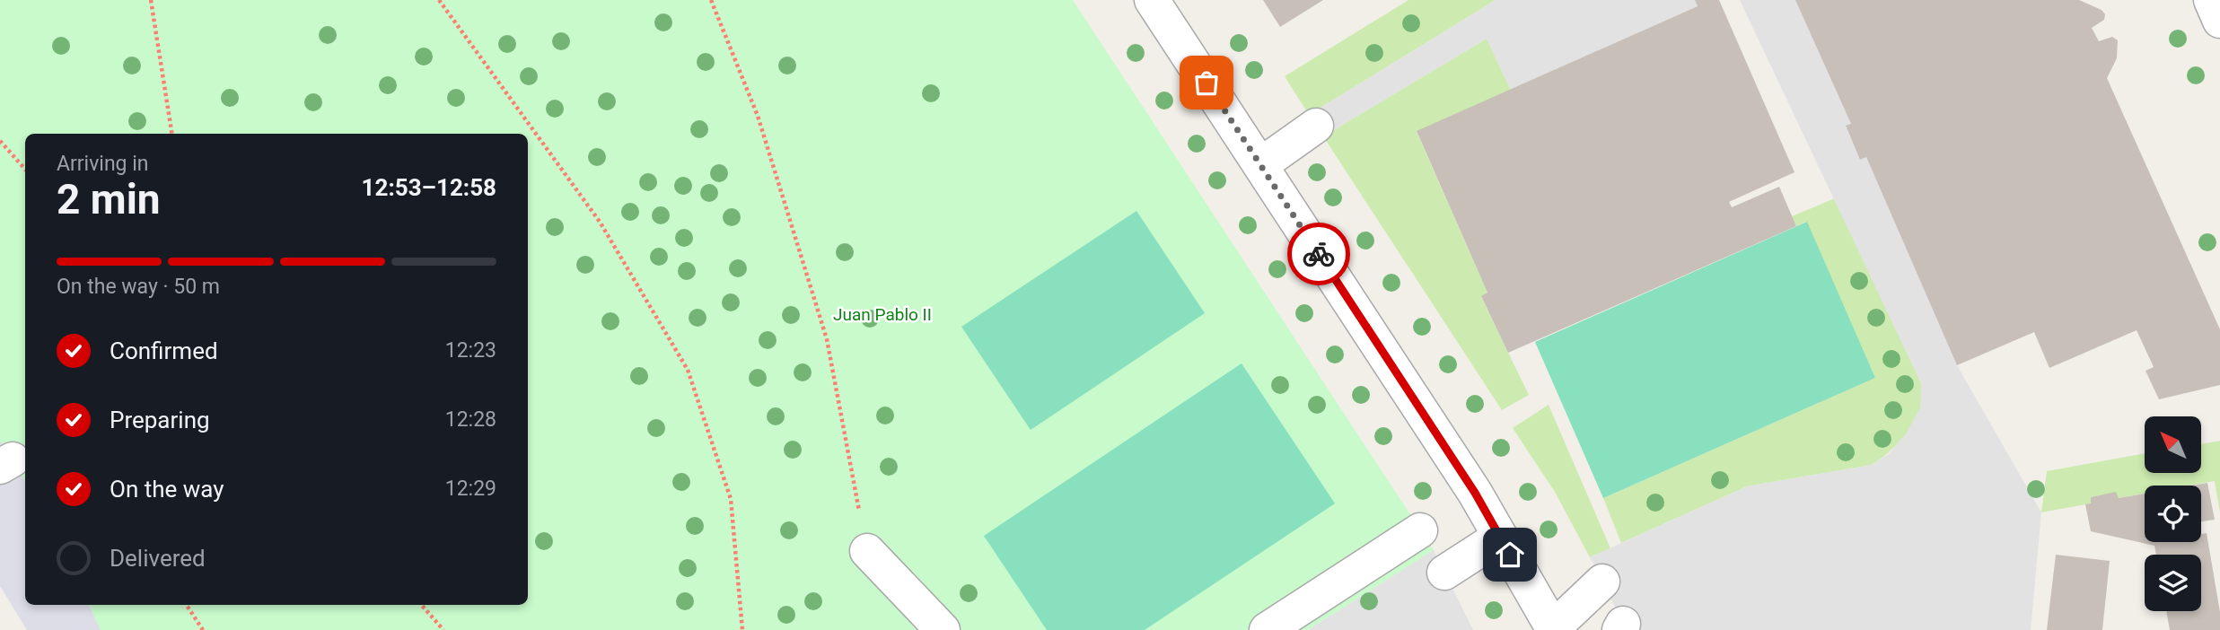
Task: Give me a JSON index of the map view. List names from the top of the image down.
{
  "parks": ["Juan Pablo II"],
  "north": "top left",
  "page": {
    "heading": ["2 min", "Arriving in", "12:53–12:58"],
    "bar": "On the way · 50 m",
    "list": [
      ["Confirmed", "12:23"],
      ["Preparing", "12:28"],
      ["On the way", "12:29"],
      "Delivered"
    ]
  }
}
